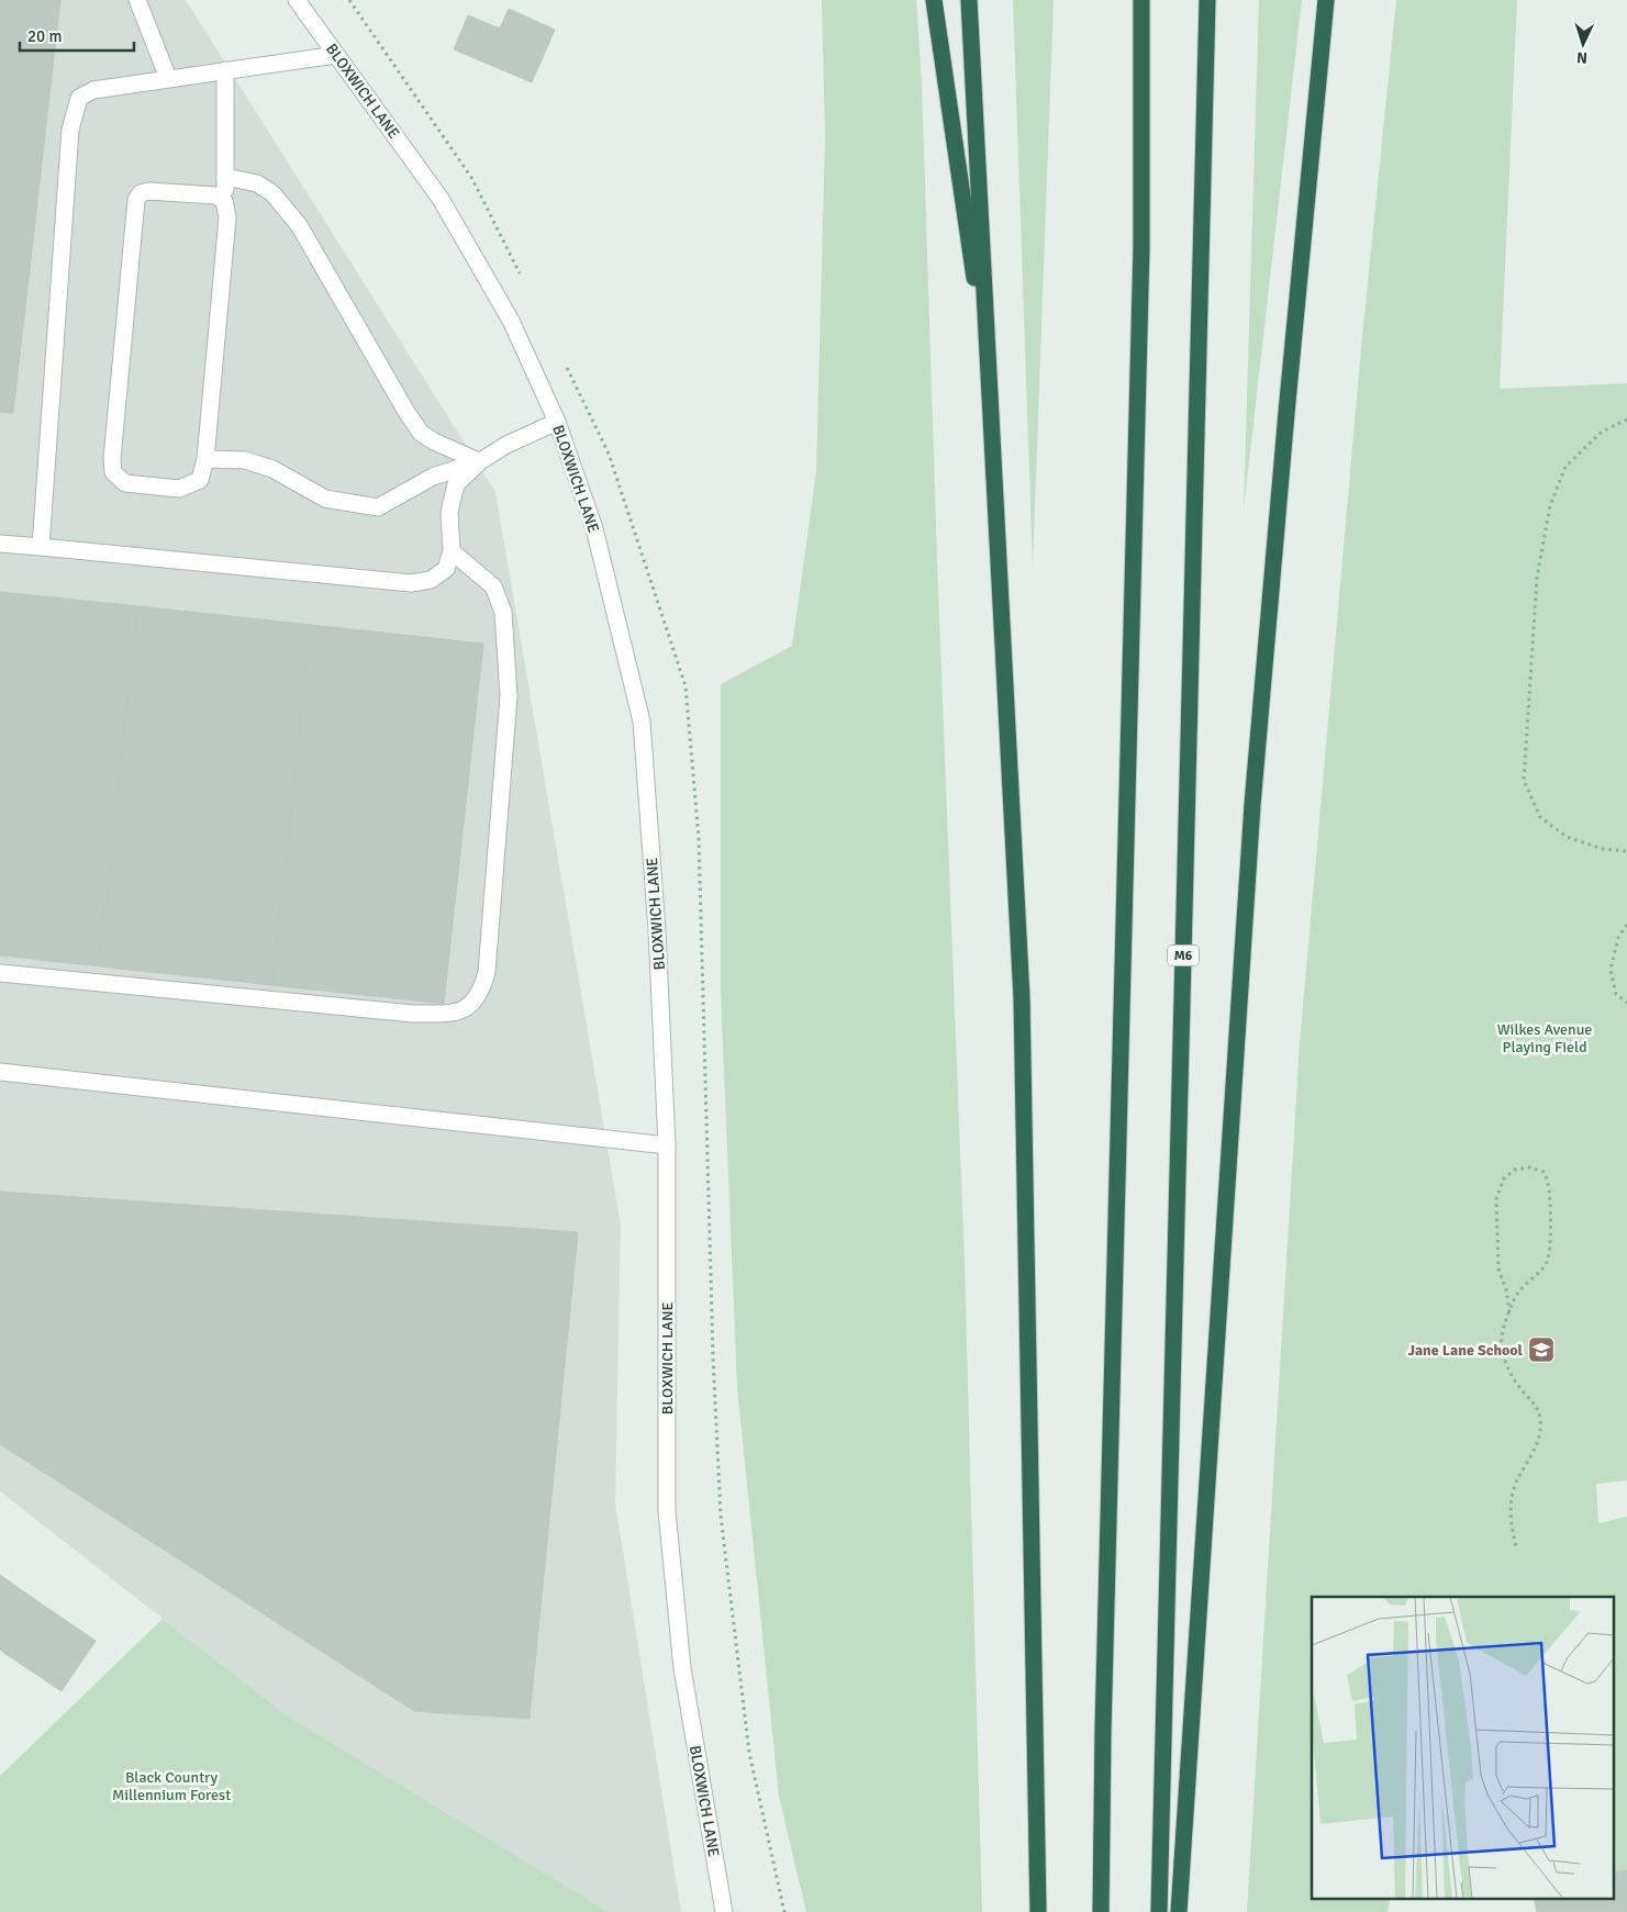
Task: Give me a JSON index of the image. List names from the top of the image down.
{
  "streets": {
    "highway": ["M6"],
    "street": ["BLOXWICH LANE"]
  },
  "parks": ["Wilkes Avenue Playing Field", "Black Country Millennium Forest"],
  "places": {
    "school or university": ["Jane Lane School"]
  },
  "scale_bar": "20 m",
  "north": "bottom"
}
